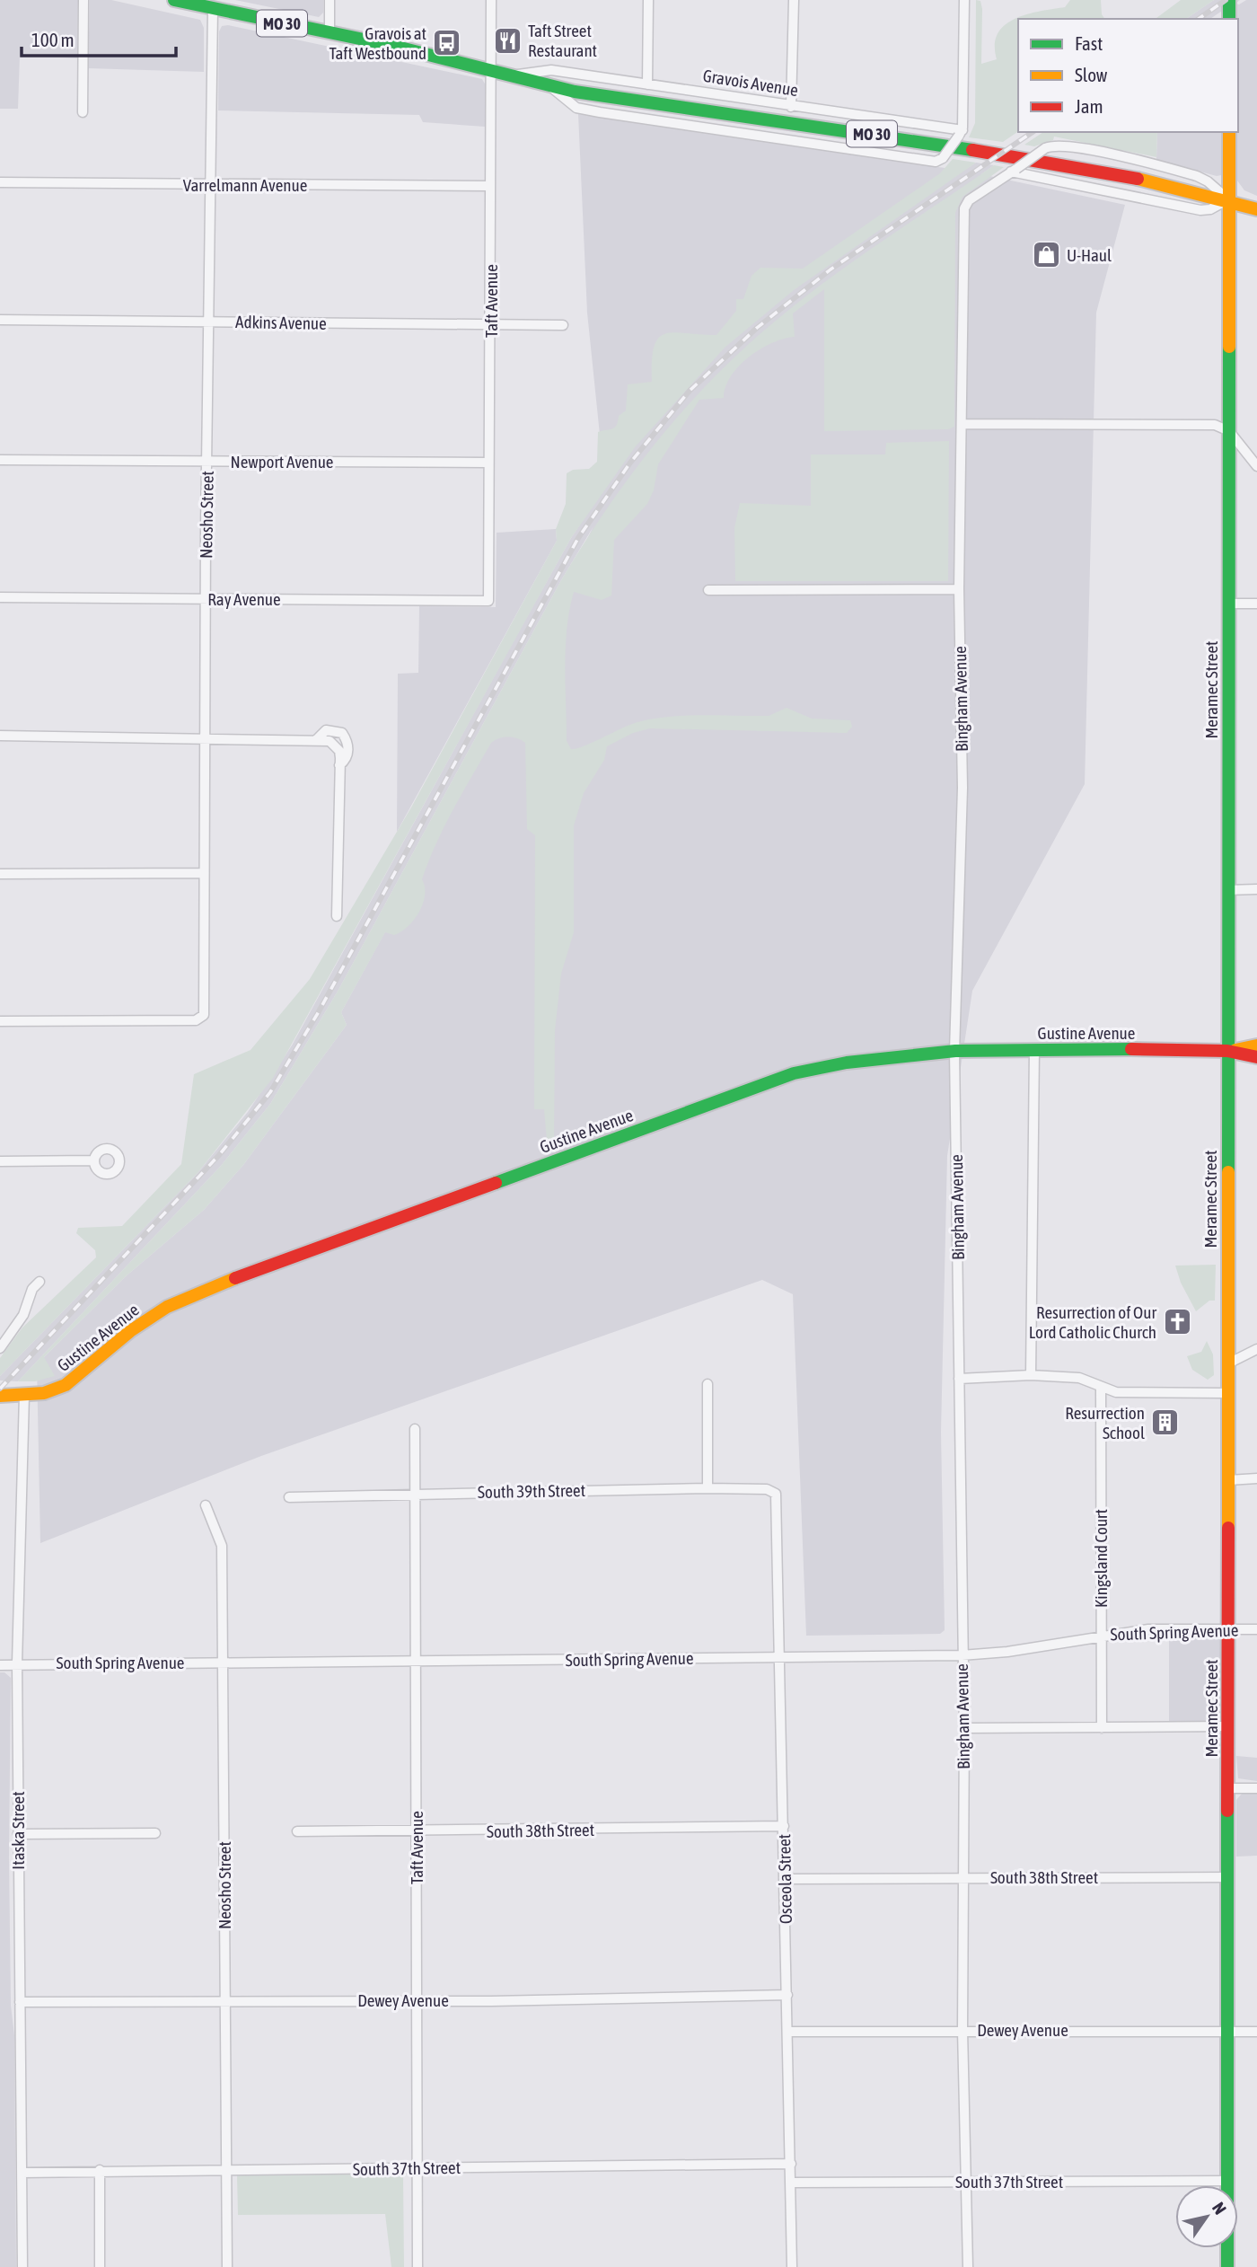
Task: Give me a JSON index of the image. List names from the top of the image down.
{
  "streets": {
    "street": [
      "MO 30",
      "Gravois Avenue",
      "Varrelmann Avenue",
      "Taft Avenue",
      "Adkins Avenue",
      "Newport Avenue",
      "Neosho Street",
      "Ray Avenue",
      "Meramec Street",
      "Bingham Avenue",
      "Gustine Avenue",
      "South 39th Street",
      "Kingsland Court",
      "South Spring Avenue",
      "Itaska Street",
      "South 38th Street",
      "Osceola Street",
      "Dewey Avenue",
      "South 37th Street"
    ]
  },
  "crossings": [
    ["Gravois Avenue", "Taft Avenue"],
    ["Gravois Avenue", "Neosho Street"],
    ["Gravois Avenue", "Meramec Street"],
    ["Gravois Avenue", "Bingham Avenue"],
    ["Varrelmann Avenue", "Taft Avenue"],
    ["Varrelmann Avenue", "Neosho Street"],
    ["Taft Avenue", "Adkins Avenue"],
    ["Taft Avenue", "Newport Avenue"],
    ["Taft Avenue", "Ray Avenue"],
    ["Taft Avenue", "South 39th Street"],
    ["Taft Avenue", "South Spring Avenue"],
    ["Taft Avenue", "South 38th Street"],
    ["Taft Avenue", "Dewey Avenue"],
    ["Taft Avenue", "South 37th Street"],
    ["Adkins Avenue", "Neosho Street"],
    ["Newport Avenue", "Neosho Street"],
    ["Neosho Street", "Ray Avenue"],
    ["Neosho Street", "South Spring Avenue"],
    ["Neosho Street", "Dewey Avenue"],
    ["Neosho Street", "South 37th Street"],
    ["Meramec Street", "Gustine Avenue"],
    ["Meramec Street", "South Spring Avenue"],
    ["Meramec Street", "South 38th Street"],
    ["Meramec Street", "Dewey Avenue"],
    ["Meramec Street", "South 37th Street"],
    ["Bingham Avenue", "Gustine Avenue"],
    ["Bingham Avenue", "South Spring Avenue"],
    ["Bingham Avenue", "South 38th Street"],
    ["Bingham Avenue", "Dewey Avenue"],
    ["Bingham Avenue", "South 37th Street"],
    ["Gustine Avenue", "Itaska Street"],
    ["South 39th Street", "Osceola Street"],
    ["Kingsland Court", "South Spring Avenue"],
    ["South Spring Avenue", "Itaska Street"],
    ["South Spring Avenue", "Osceola Street"],
    ["Itaska Street", "Dewey Avenue"],
    ["Itaska Street", "South 37th Street"],
    ["South 38th Street", "Osceola Street"],
    ["Osceola Street", "Dewey Avenue"],
    ["Osceola Street", "South 37th Street"]
  ],
  "places": {
    "restaurant": ["Taft Street Restaurant"],
    "bus stop": ["Gravois at Taft Westbound"],
    "shop": ["U-Haul"],
    "church": ["Resurrection of Our Lord Catholic Church"],
    "building": ["Resurrection School"]
  },
  "legend": ["Fast", "Slow", "Jam"],
  "scale_bar": "100 m",
  "north": "top right"
}
